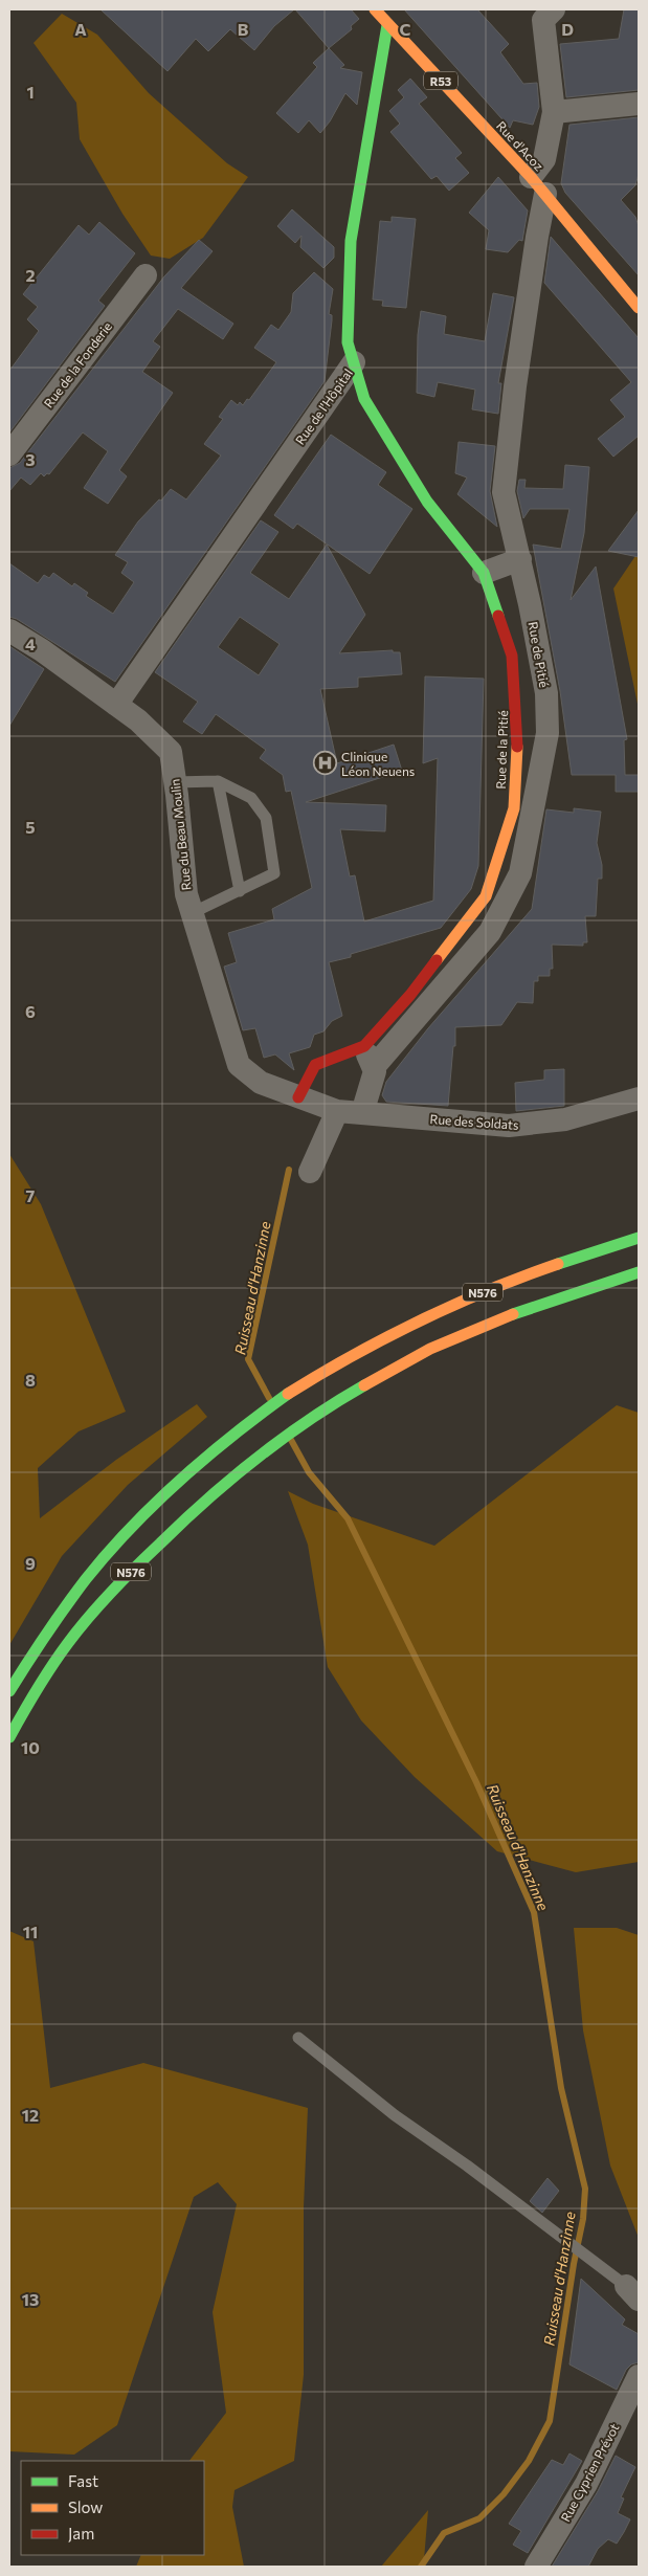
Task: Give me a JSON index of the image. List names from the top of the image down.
{
  "streets": {
    "main road": [
      "R53",
      "Rue d'Acoz",
      "Rue de l'Hôpital",
      "Rue de la Pitié",
      "N576"
    ],
    "street": [
      "Rue de la Fonderie",
      "Rue de Pitié",
      "Rue du Beau Moulin",
      "Rue des Soldats",
      "Rue Cyprien Prévot"
    ]
  },
  "crossings": [
    ["Rue d'Acoz", "Rue de l'Hôpital"],
    ["Rue d'Acoz", "Rue de Pitié"],
    ["Rue de l'Hôpital", "Rue de la Pitié"],
    ["Rue de l'Hôpital", "Rue du Beau Moulin"],
    ["Rue de Pitié", "Rue de la Pitié"],
    ["Rue de la Pitié", "Rue du Beau Moulin"],
    ["Rue du Beau Moulin", "Rue des Soldats"]
  ],
  "water": ["Ruisseau d'Hanzinne"],
  "places": {
    "hospital": ["Clinique Léon Neuens"]
  },
  "legend": ["Fast", "Slow", "Jam"],
  "grid": {
    "columns": [
      "A",
      "B",
      "C",
      "D"
    ],
    "rows": [
      "1",
      "2",
      "3",
      "4",
      "5",
      "6",
      "7",
      "8",
      "9",
      "10",
      "11",
      "12",
      "13"
    ]
  }
}
